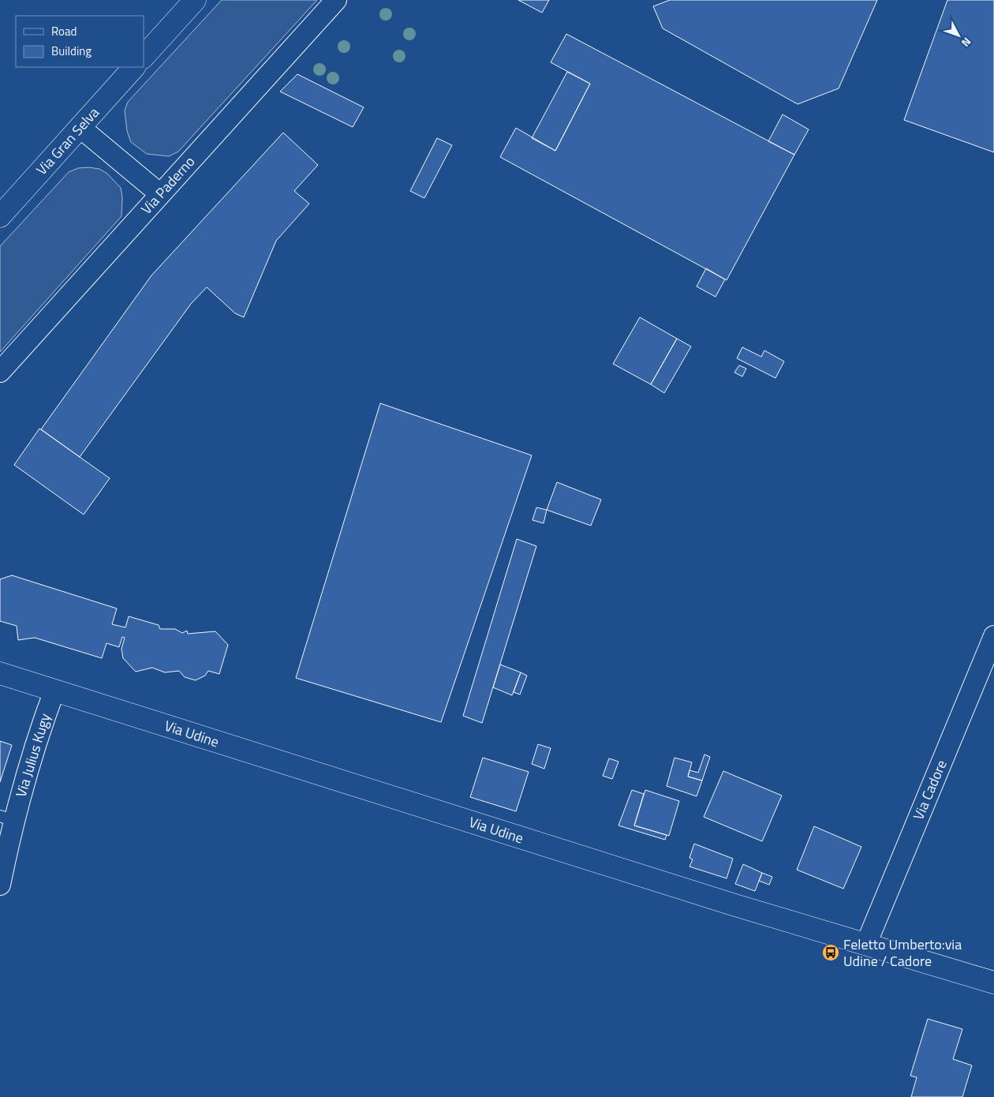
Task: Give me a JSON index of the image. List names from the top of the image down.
{
  "streets": {
    "street": [
      "Via Gran Selva",
      "Via Paderno",
      "Via Udine",
      "Via Julius Kugy",
      "Via Cadore"
    ]
  },
  "crossings": [
    ["Via Udine", "Via Julius Kugy"],
    ["Via Udine", "Via Cadore"]
  ],
  "places": {
    "bus stop": ["Feletto Umberto:via Udine / Cadore"]
  },
  "legend": ["Road", "Building"],
  "north": "bottom right"
}
